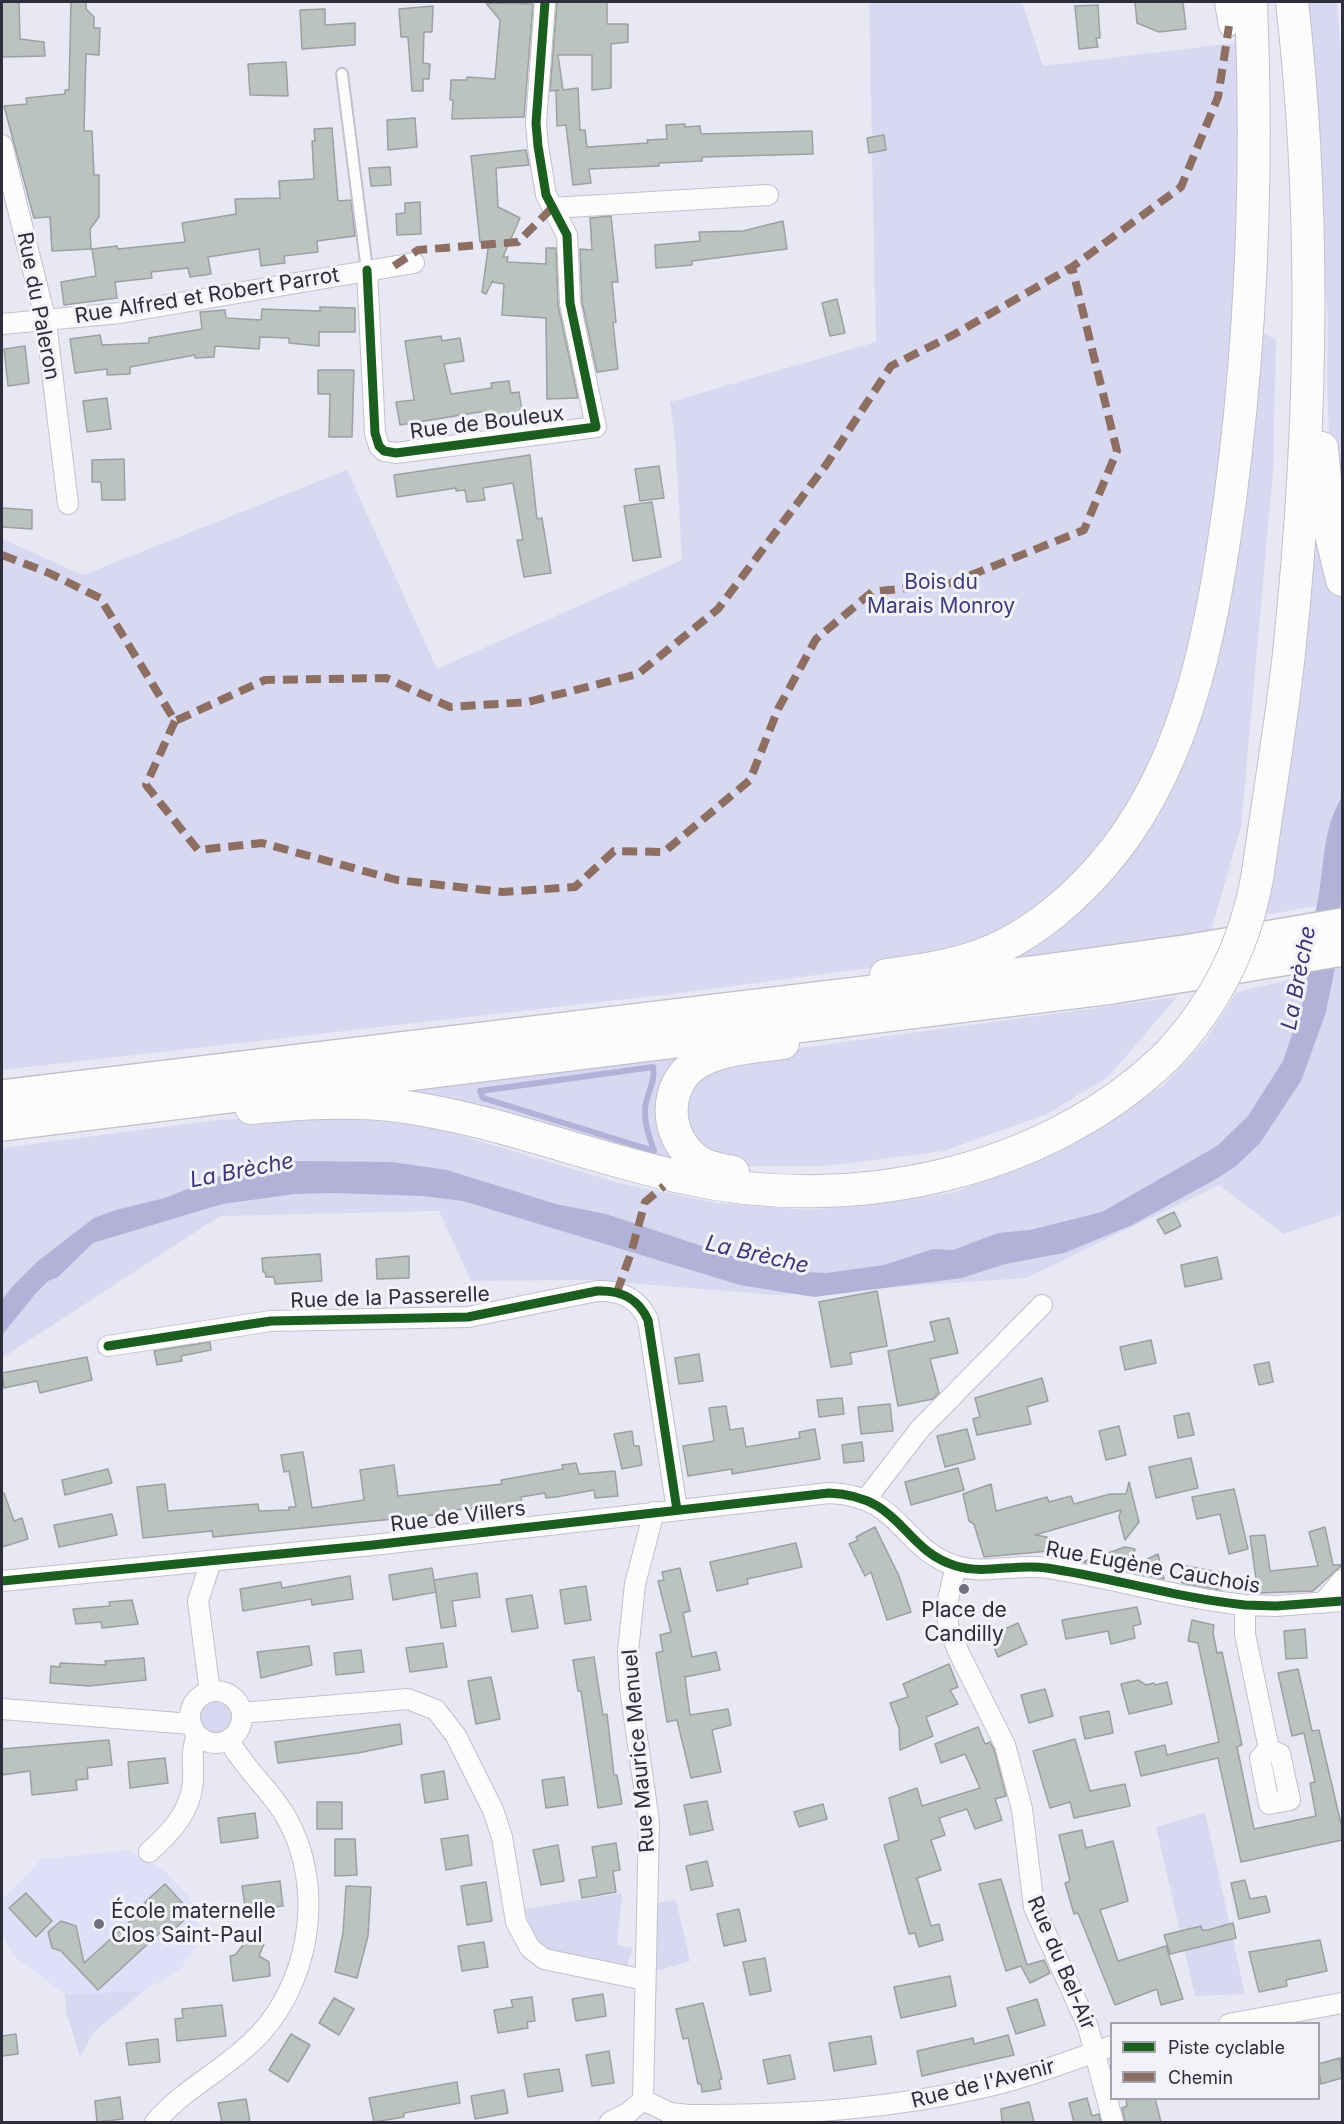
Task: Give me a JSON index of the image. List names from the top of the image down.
{
  "streets": {
    "street": [
      "Rue Alfred et Robert Parrot",
      "Rue du Paleron",
      "Rue de Bouleux",
      "Rue de la Passerelle",
      "Rue de Villers",
      "Rue Eugène Cauchois",
      "Rue Maurice Menuel",
      "Rue du Bel-Air",
      "Rue de l'Avenir"
    ]
  },
  "crossings": [
    ["Rue Alfred et Robert Parrot", "Rue du Paleron"],
    ["Rue Alfred et Robert Parrot", "Rue de Bouleux"],
    ["Rue de la Passerelle", "Rue de Villers"],
    ["Rue de Villers", "Rue Eugène Cauchois"],
    ["Rue de Villers", "Rue Maurice Menuel"],
    ["Rue de Villers", "Rue du Bel-Air"],
    ["Rue Eugène Cauchois", "Rue du Bel-Air"],
    ["Rue Maurice Menuel", "Rue de l'Avenir"],
    ["Rue du Bel-Air", "Rue de l'Avenir"]
  ],
  "water": ["La Brèche"],
  "parks": ["Bois du Marais Monroy"],
  "places": ["Place de Candilly", "École maternelle Clos Saint-Paul"],
  "legend": ["Piste cyclable", "Chemin"]
}
